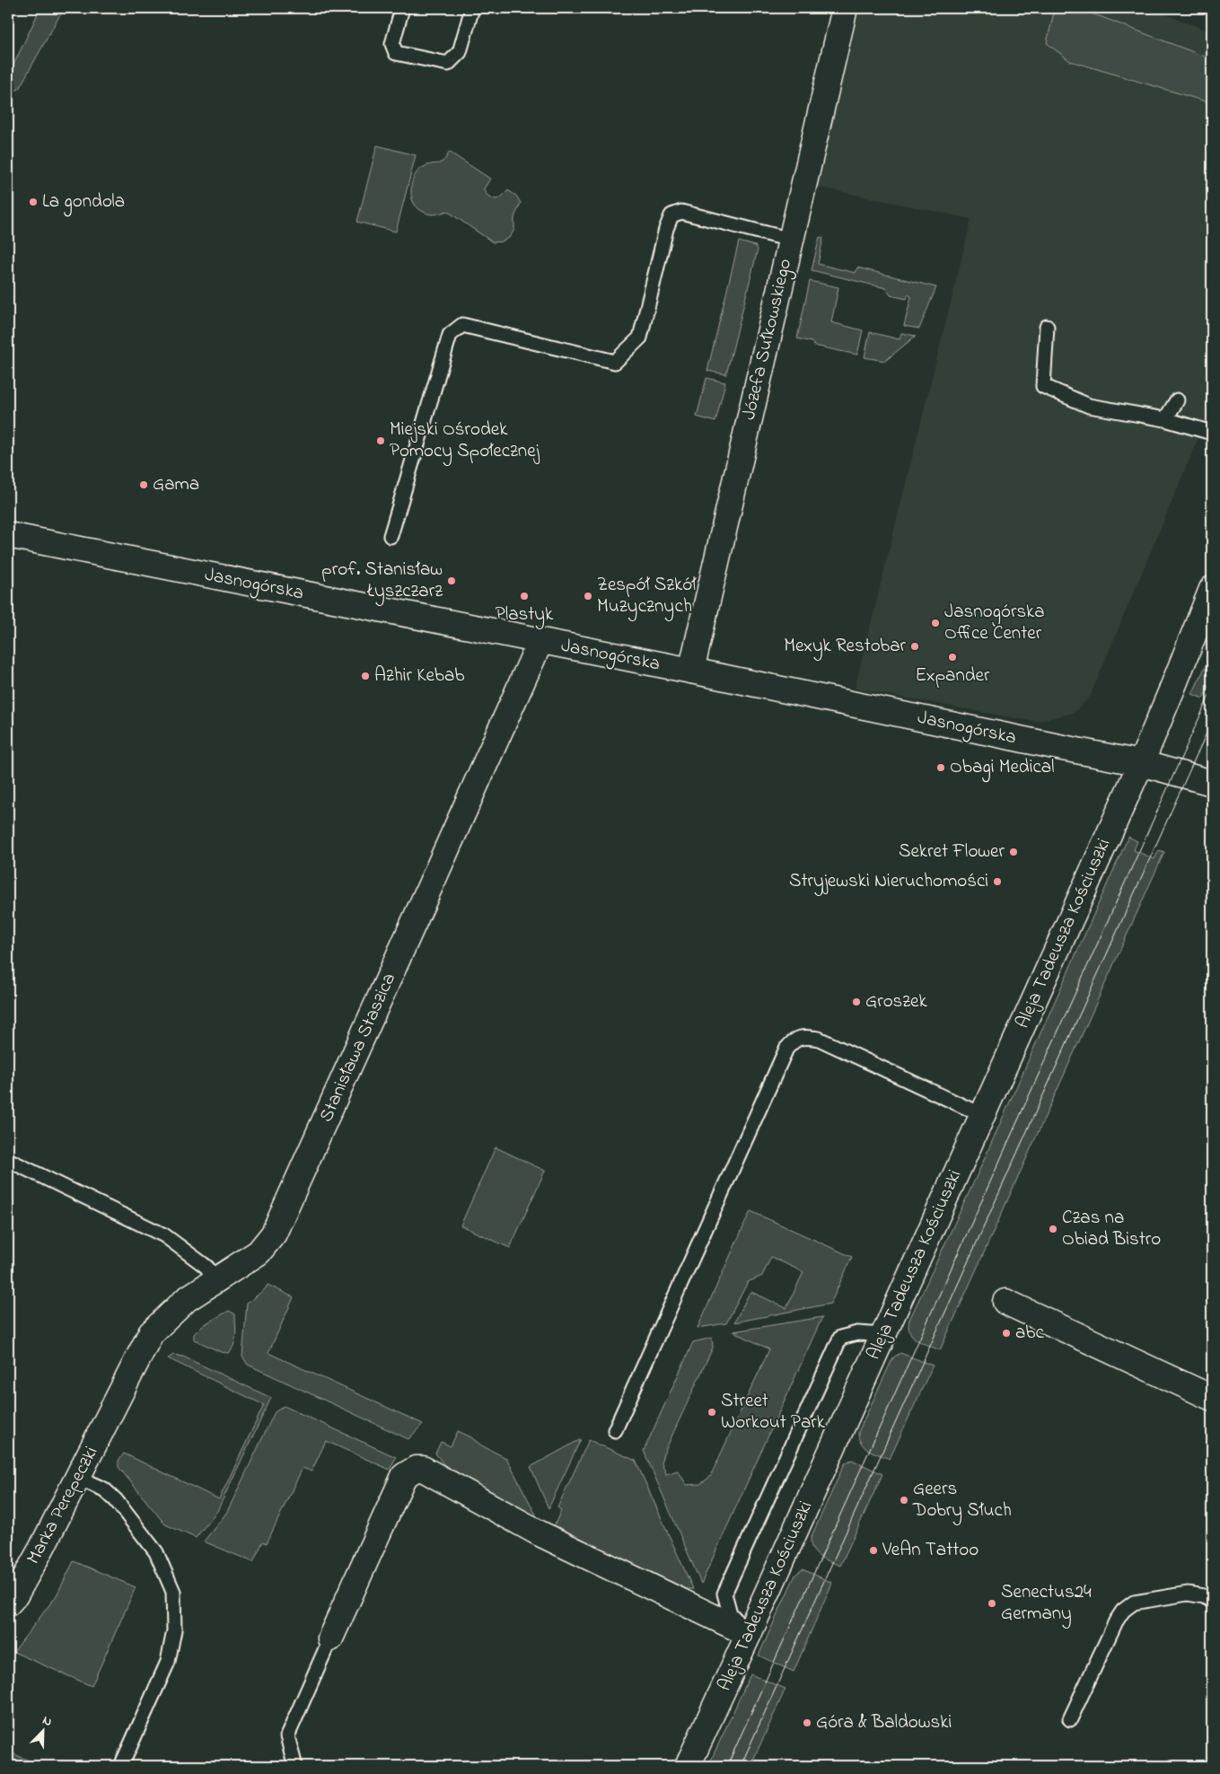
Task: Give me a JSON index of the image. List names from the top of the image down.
{
  "streets": {
    "street": [
      "Józefa Sułkowskiego",
      "Jasnogórska",
      "Aleja Tadeusza Kościuszki",
      "Stanisława Staszica",
      "Marka Perepeczki"
    ]
  },
  "crossings": [
    ["Józefa Sułkowskiego", "Jasnogórska"],
    ["Jasnogórska", "Aleja Tadeusza Kościuszki"],
    ["Jasnogórska", "Stanisława Staszica"],
    ["Stanisława Staszica", "Marka Perepeczki"]
  ],
  "places": [
    "La gondola",
    "Miejski Ośrodek Pomocy Społecznej",
    "Gama",
    "prof. Stanisław Łyszczarz",
    "Plastyk",
    "Zespół Szkół Muzycznych",
    "Jasnogórska Office Center",
    "Mexyk Restobar",
    "Expander",
    "Azhir Kebab",
    "Obagi Medical",
    "Sekret Flower",
    "Stryjewski Nieruchomości",
    "Groszek",
    "Czas na Obiad Bistro",
    "abc",
    "Street Workout Park",
    "Geers Dobry Słuch",
    "VeAn Tattoo",
    "Senectus24 Germany",
    "Góra & Baldowski"
  ],
  "north": "top right"
}
